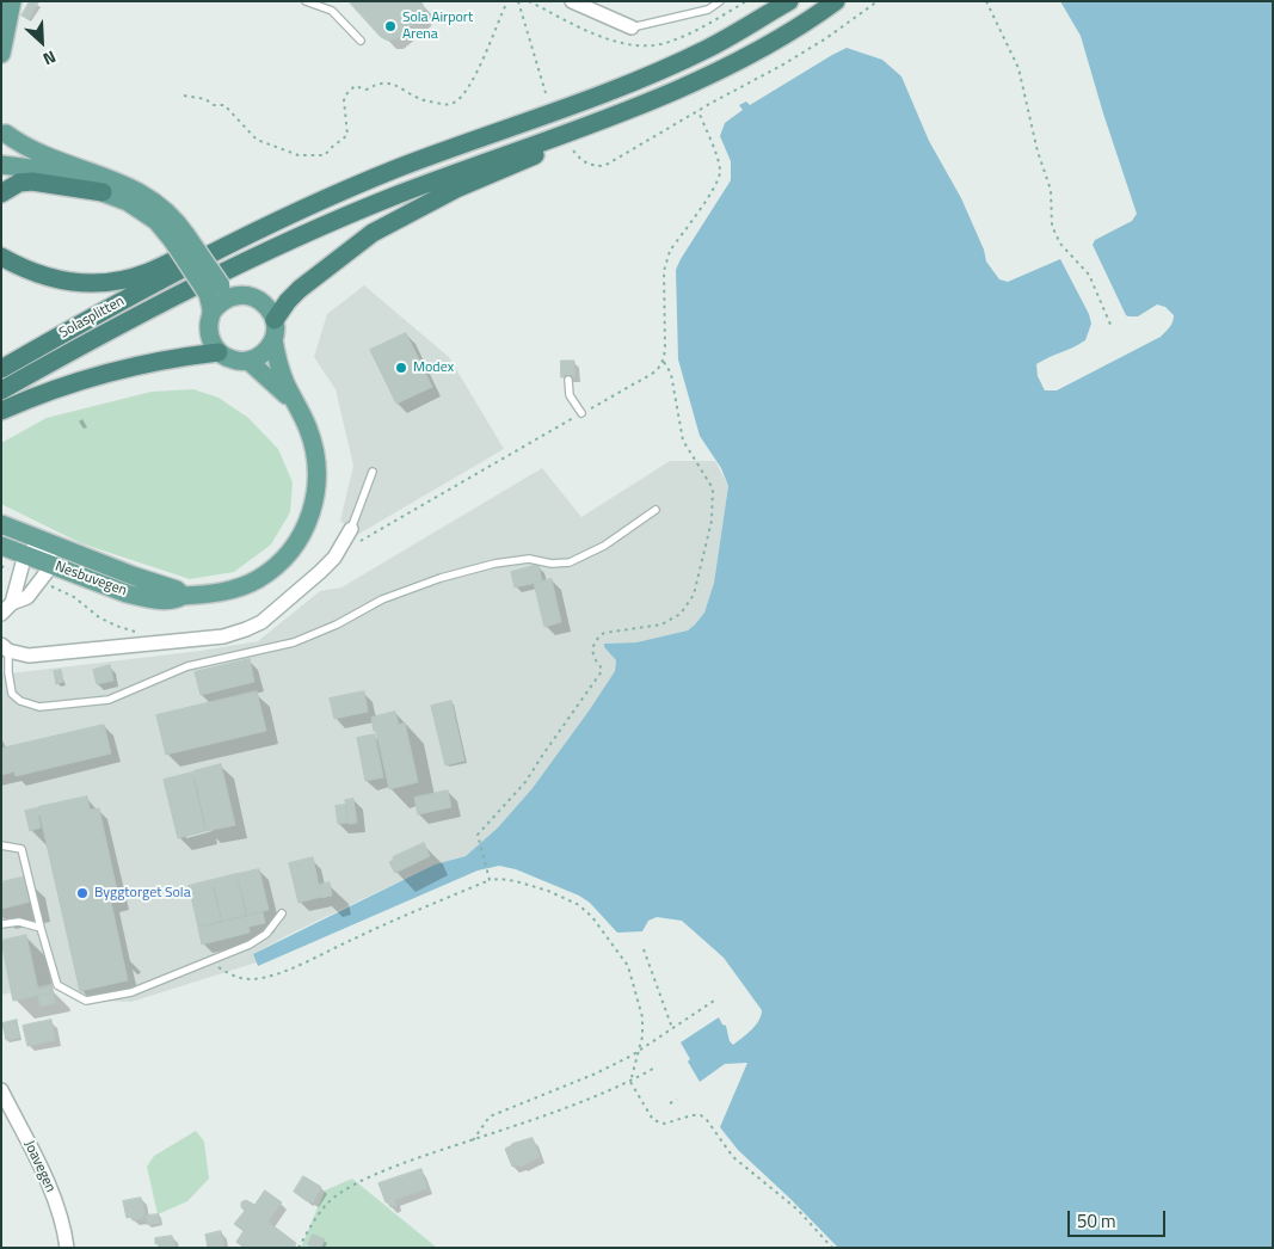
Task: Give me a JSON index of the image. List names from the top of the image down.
{
  "streets": {
    "highway": ["Solasplitten"],
    "main road": ["Nesbuvegen"],
    "street": ["Joavegen"]
  },
  "places": ["Sola Airport Arena", "Modex", "Byggtorget Sola"],
  "scale_bar": "50 m",
  "north": "bottom right"
}
